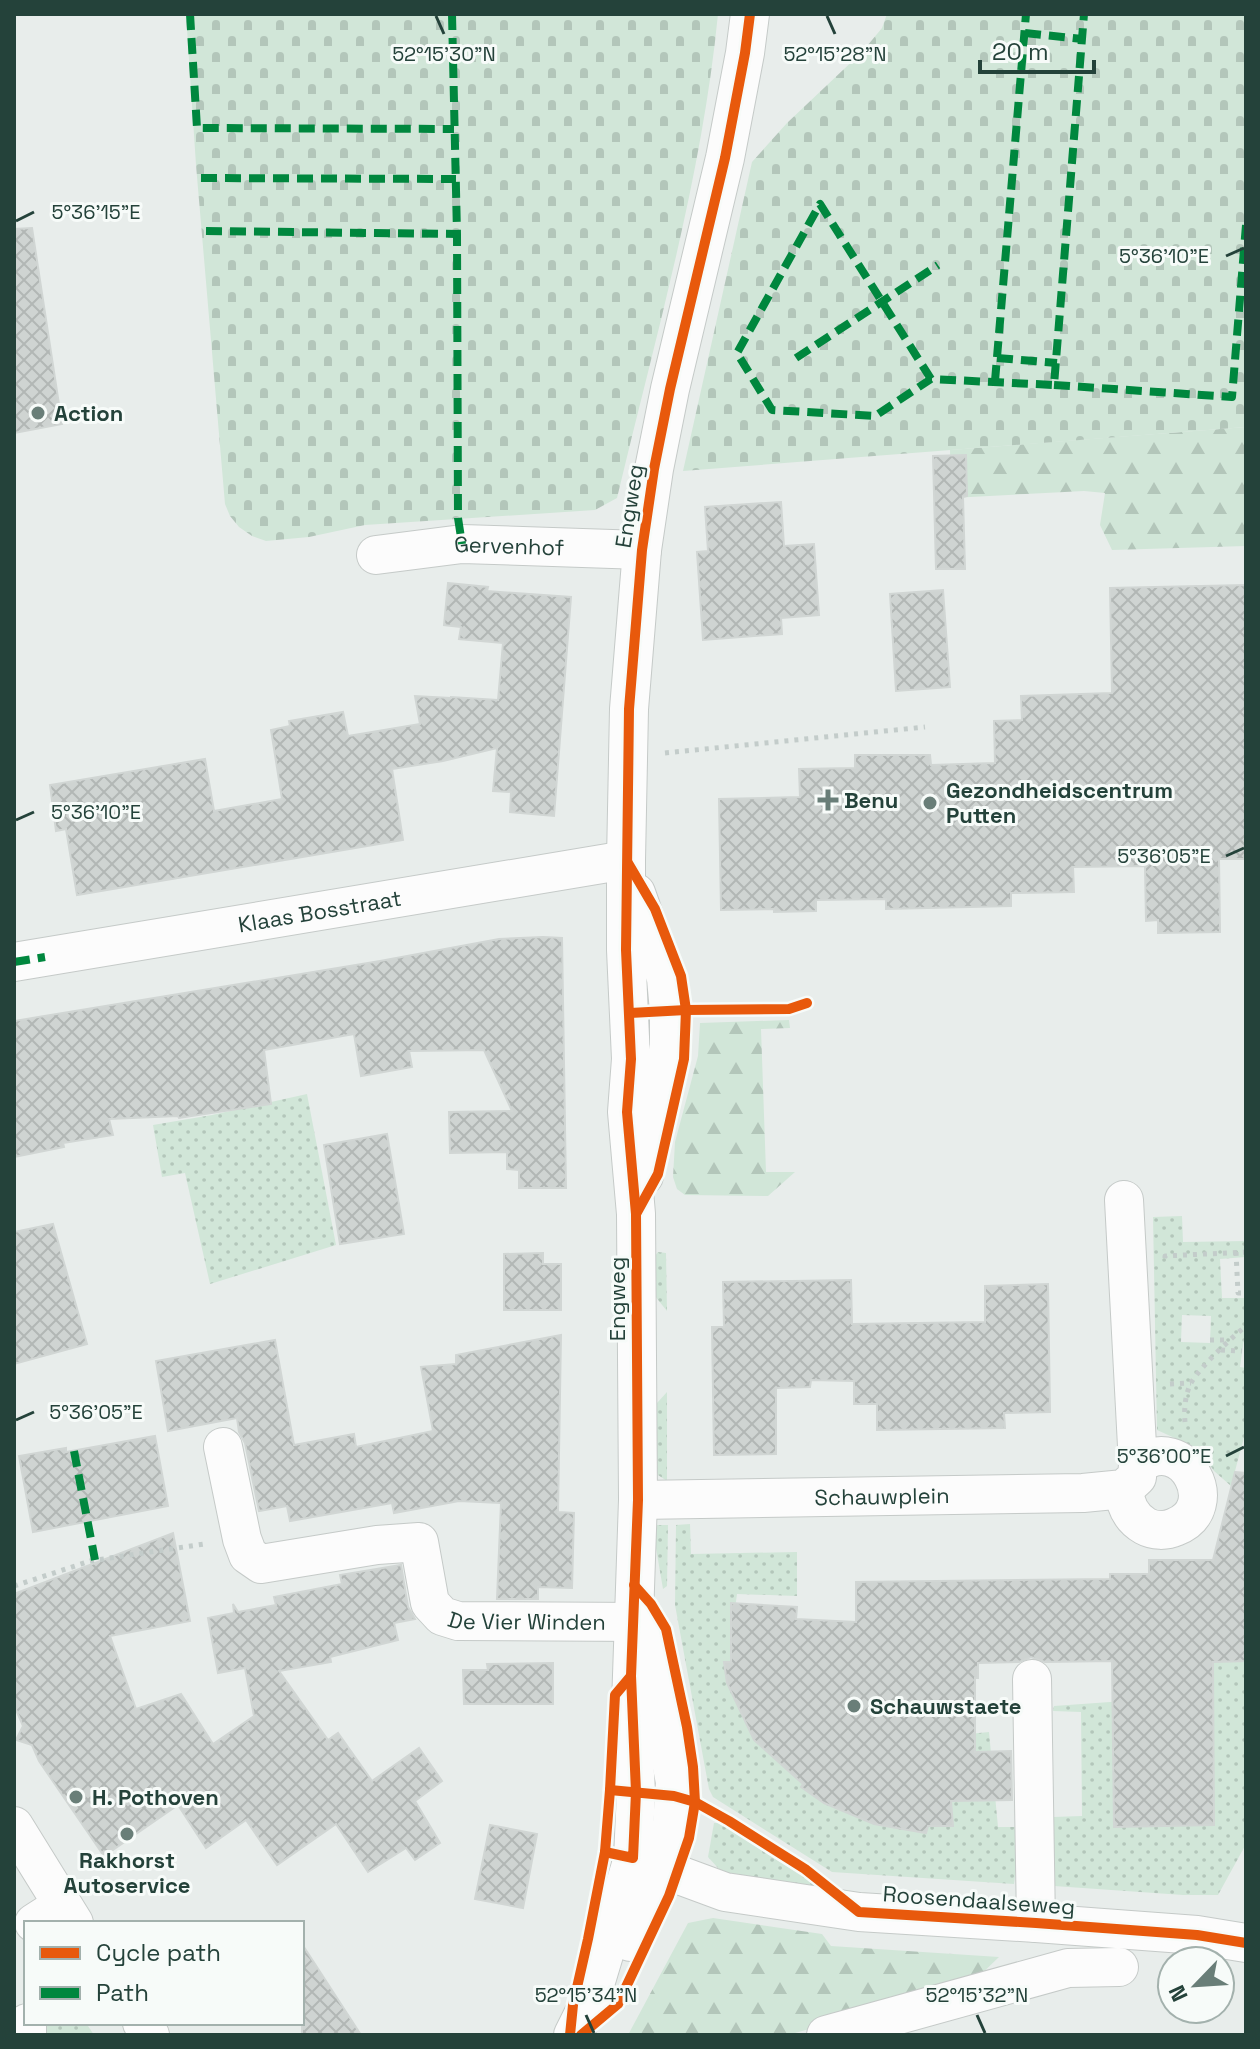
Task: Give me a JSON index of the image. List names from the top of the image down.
{
  "streets": {
    "street": [
      "Engweg",
      "Gervenhof",
      "Klaas Bosstraat",
      "Schauwplein",
      "De Vier Winden",
      "Roosendaalseweg"
    ]
  },
  "crossings": [
    ["Engweg", "Gervenhof"],
    ["Engweg", "Klaas Bosstraat"],
    ["Engweg", "Schauwplein"],
    ["Engweg", "De Vier Winden"],
    ["Engweg", "Roosendaalseweg"]
  ],
  "places": {
    "other": [
      "Action",
      "Gezondheidscentrum Putten",
      "Schauwstaete",
      "H. Pothoven",
      "Rakhorst Autoservice"
    ],
    "health": ["Benu"]
  },
  "legend": ["Cycle path", "Path"],
  "scale_bar": "20 m",
  "north": "bottom left",
  "coordinates": [
    "52°15'30\"N",
    "52°15'28\"N",
    "5°36'15\"E",
    "5°36'10\"E",
    "5°36'05\"E",
    "5°36'00\"E",
    "52°15'32\"N",
    "52°15'34\"N"
  ]
}
